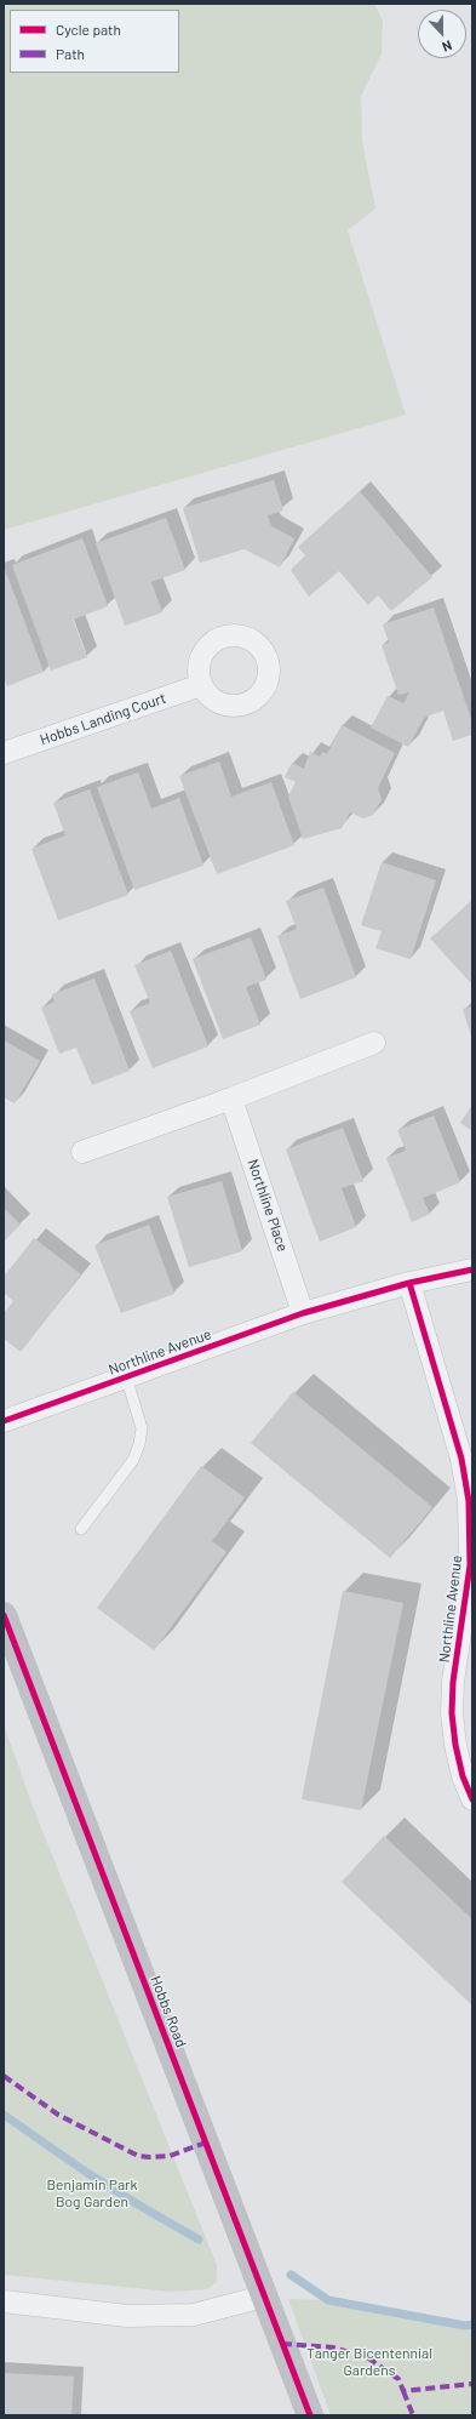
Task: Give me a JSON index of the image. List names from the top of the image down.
{
  "streets": {
    "street": [
      "Hobbs Landing Court",
      "Northline Place",
      "Northline Avenue",
      "Hobbs Road"
    ]
  },
  "crossings": [
    ["Northline Place", "Northline Avenue"]
  ],
  "parks": ["Benjamin Park Bog Garden", "Tanger Bicentennial Gardens"],
  "legend": ["Cycle path", "Path"],
  "north": "bottom"
}
